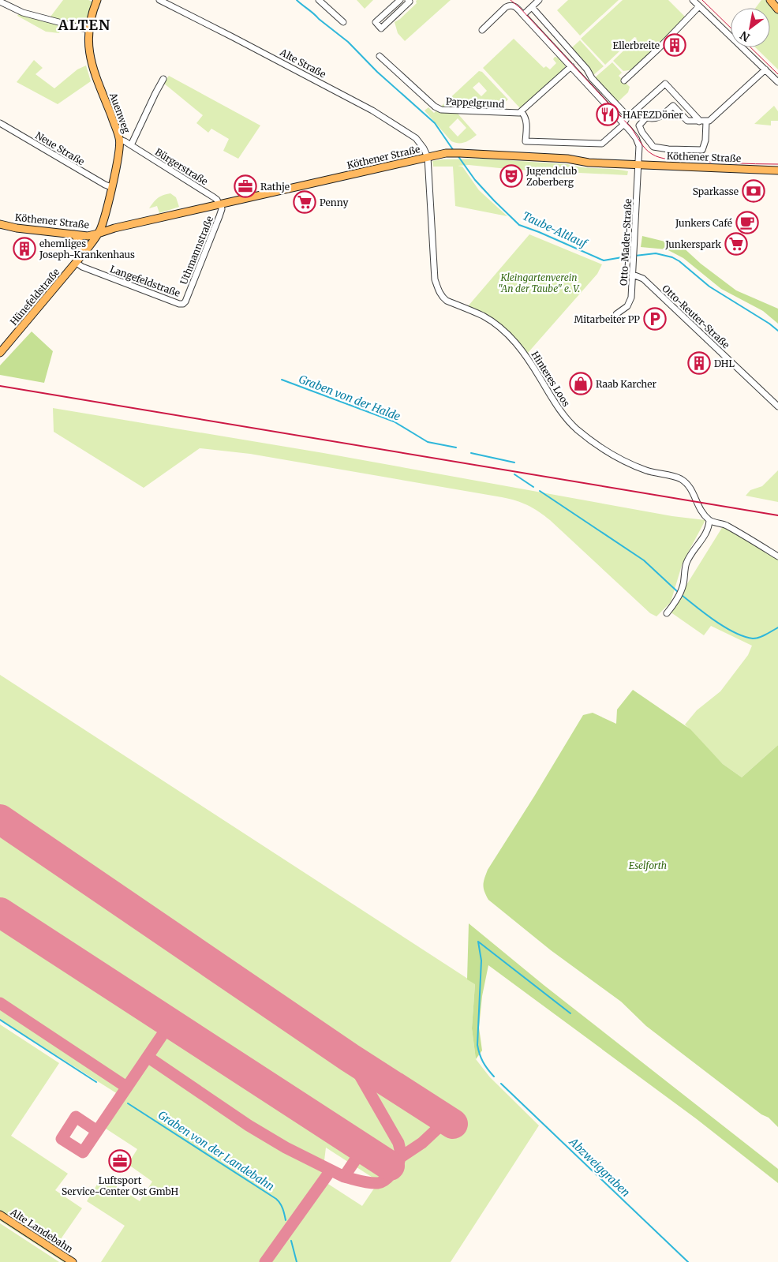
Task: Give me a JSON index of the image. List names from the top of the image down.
{
  "streets": {
    "main road": [
      "Auenweg",
      "Köthener Straße",
      "Hünefeldstraße",
      "Alte Landebahn"
    ],
    "street": [
      "Alte Straße",
      "Pappelgrund",
      "Neue Straße",
      "Bürgerstraße",
      "Otto-Mader-Straße",
      "Uthmannstraße",
      "Langefeldstraße",
      "Otto-Reuter-Straße",
      "Hinteres Loos"
    ]
  },
  "crossings": [
    ["Alte Straße", "Köthener Straße"],
    ["Alte Straße", "Hinteres Loos"],
    ["Auenweg", "Neue Straße"],
    ["Auenweg", "Köthener Straße"],
    ["Auenweg", "Bürgerstraße"],
    ["Auenweg", "Hünefeldstraße"],
    ["Köthener Straße", "Bürgerstraße"],
    ["Köthener Straße", "Otto-Mader-Straße"],
    ["Köthener Straße", "Uthmannstraße"],
    ["Köthener Straße", "Hünefeldstraße"],
    ["Köthener Straße", "Hinteres Loos"],
    ["Bürgerstraße", "Uthmannstraße"],
    ["Otto-Mader-Straße", "Otto-Reuter-Straße"],
    ["Uthmannstraße", "Langefeldstraße"],
    ["Langefeldstraße", "Hünefeldstraße"]
  ],
  "districts": ["ALTEN"],
  "water": [
    "Taube-Altlauf",
    "Graben von der Halde",
    "Graben von der Landebahn",
    "Abzweiggraben"
  ],
  "parks": ["Kleingartenverein \"An der Taube\" e. V.", "Eselforth"],
  "places": {
    "building": ["Ellerbreite", "ehemliges Joseph-Krankenhaus", "DHL"],
    "restaurant": ["HAFEZDöner"],
    "theatre": ["Jugendclub Zoberberg"],
    "office": ["Rathje", "Luftsport Service-Center Ost GmbH"],
    "bank": ["Sparkasse"],
    "supermarket": ["Penny", "Junkerspark"],
    "cafe": ["Junkers Café"],
    "parking": ["Mitarbeiter PP"],
    "shop": ["Raab Karcher"]
  },
  "north": "bottom left"
}
